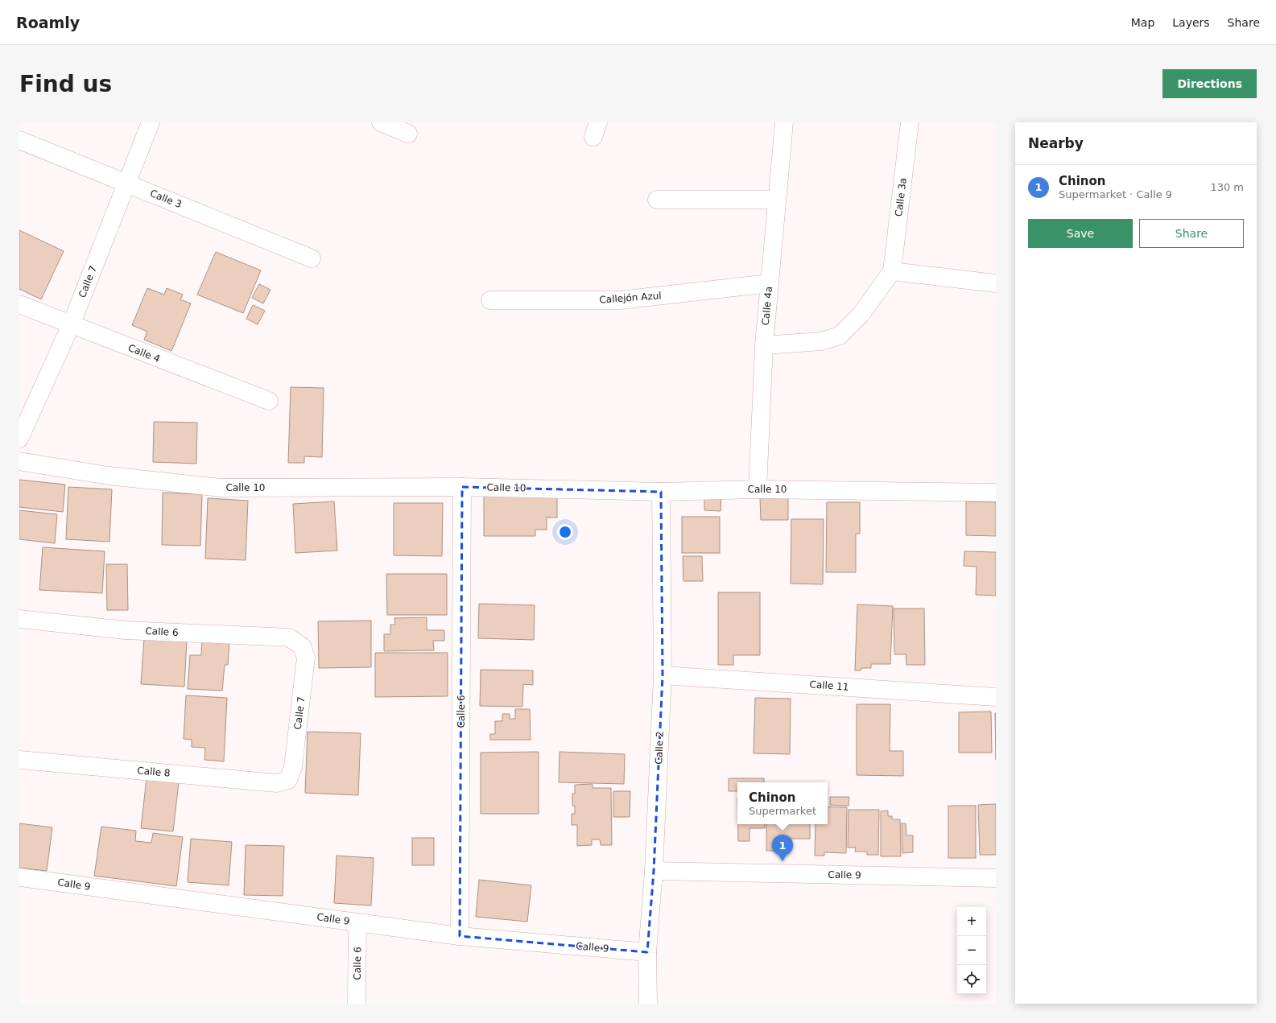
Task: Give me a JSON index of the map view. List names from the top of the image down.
{
  "streets": {
    "street": [
      "Calle 3a",
      "Calle 3",
      "Calle 7",
      "Callejón Azul",
      "Calle 4a",
      "Calle 4",
      "Calle 10",
      "Calle 6",
      "Calle 11",
      "Calle 2",
      "Calle 8",
      "Calle 9"
    ]
  },
  "crossings": [
    ["Calle 3", "Calle 7"],
    ["Calle 7", "Calle 4"],
    ["Calle 7", "Calle 6"],
    ["Calle 7", "Calle 8"],
    ["Callejón Azul", "Calle 4a"],
    ["Calle 4a", "Calle 10"],
    ["Calle 10", "Calle 6"],
    ["Calle 10", "Calle 2"],
    ["Calle 6", "Calle 9"],
    ["Calle 11", "Calle 2"],
    ["Calle 2", "Calle 9"]
  ],
  "page": {
    "header": "Roamly",
    "nav": ["Map", "Layers", "Share"],
    "buttons": [
      "Directions",
      ["Save", "Share"]
    ],
    "title": "Find us",
    "heading": "Nearby",
    "list": [
      {
        "mark": "1",
        "name": "Chinon",
        "note": "Supermarket · Calle 9",
        "value": "130 m"
      }
    ],
    "popup": ["Chinon", "Supermarket"],
    "pins": "1",
    "map_buttons": ["+", "−"]
  }
}
